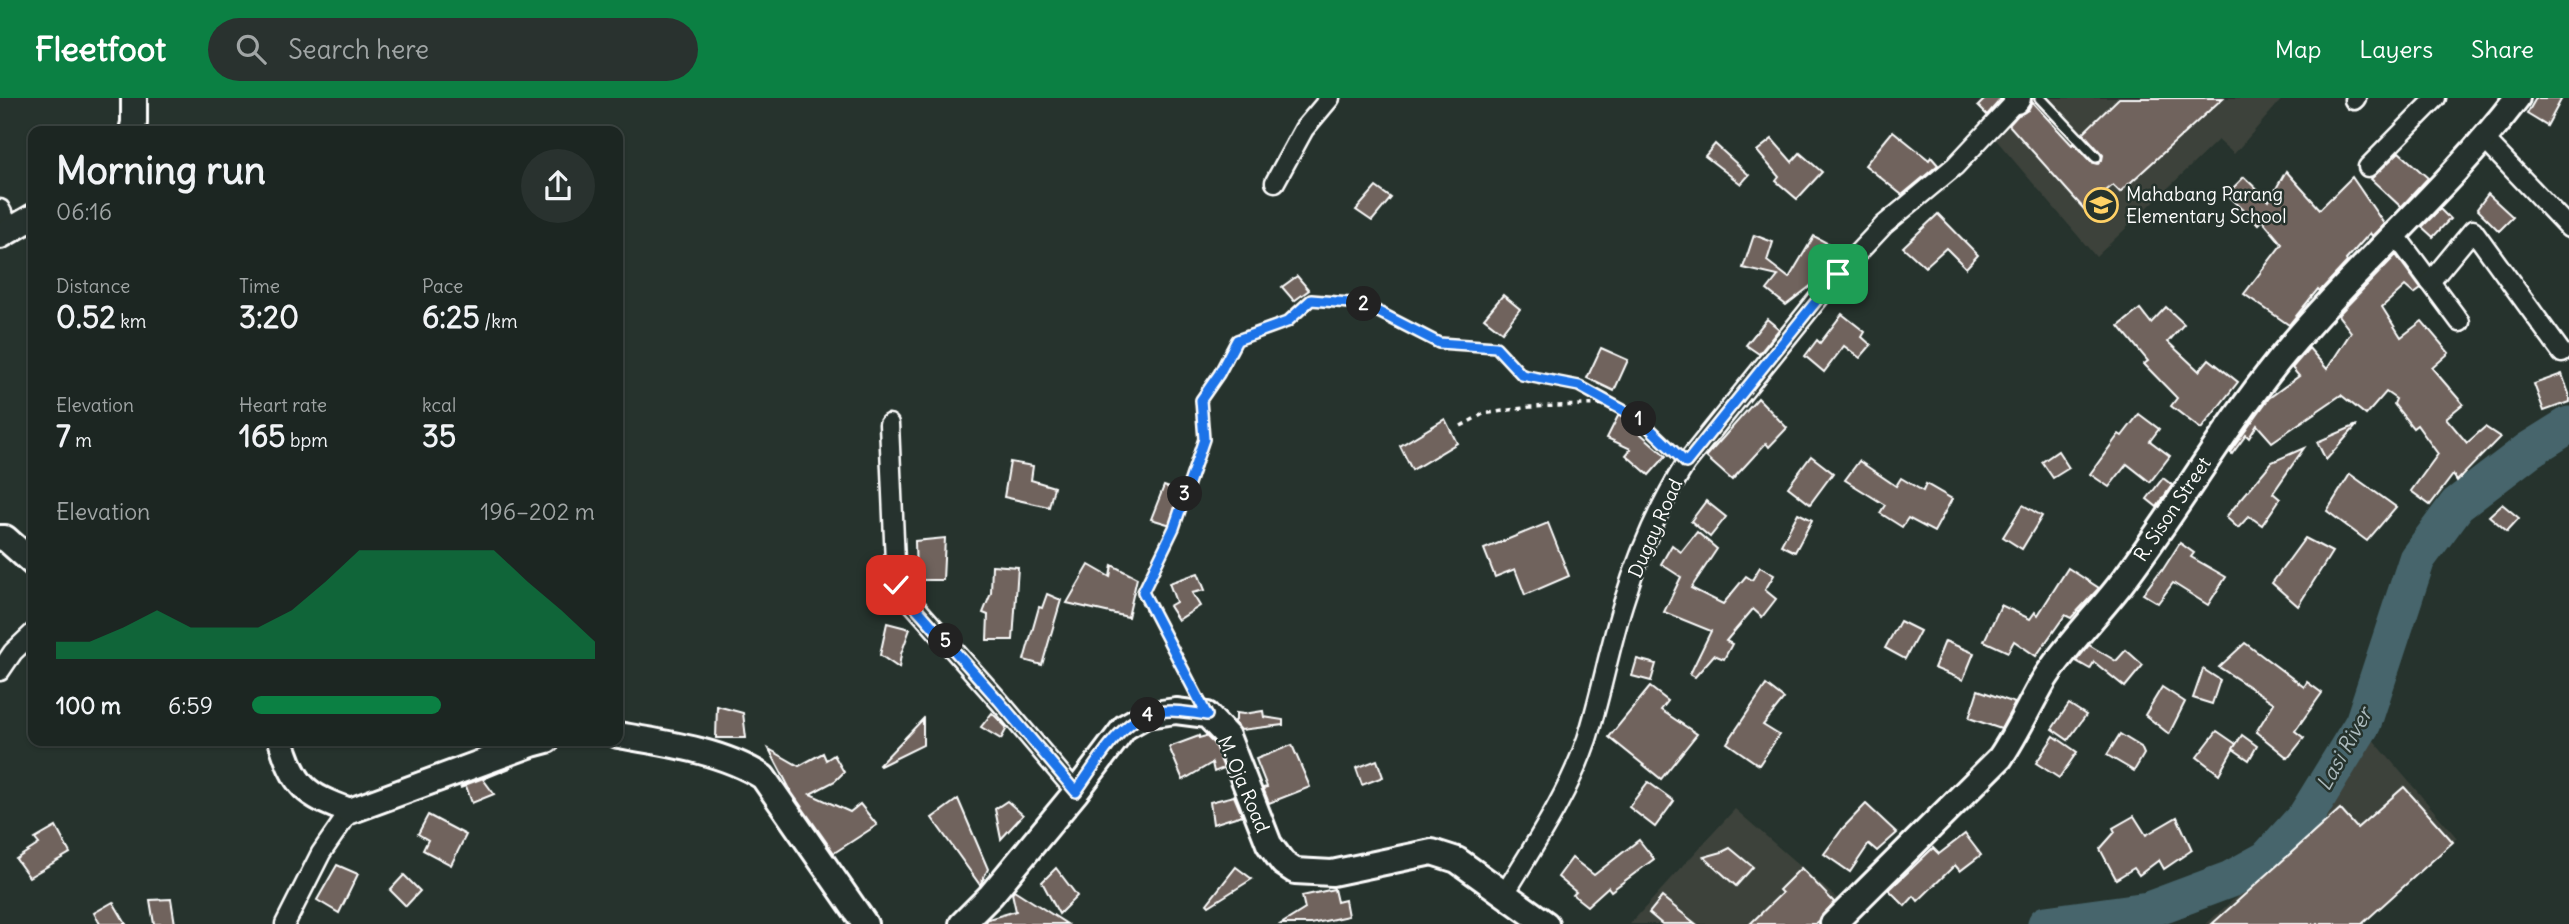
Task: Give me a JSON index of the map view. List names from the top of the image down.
{
  "streets": {
    "street": ["R. Sison Street", "Dugay Road", "M. Oja Road"]
  },
  "crossings": [
    ["Dugay Road", "M. Oja Road"]
  ],
  "water": ["Lasi River"],
  "places": {
    "school or university": ["Mahabang Parang Elementary School"]
  },
  "page": {
    "header": "Fleetfoot",
    "search": "Search here",
    "nav": ["Map", "Layers", "Share"],
    "heading": ["Morning run", "06:16"],
    "stats": [
      ["Distance", "0.52 km"],
      ["Time", "3:20"],
      ["Pace", "6:25 /km"],
      ["Elevation", "7 m"],
      ["Heart rate", "165 bpm"],
      ["kcal", "35"]
    ],
    "pins": [
      "2",
      "1",
      "3",
      "5",
      "4"
    ],
    "chart": ["Elevation", "196–202 m"],
    "list": [
      {
        "name": "100 m",
        "note": "6:59"
      }
    ]
  }
}
